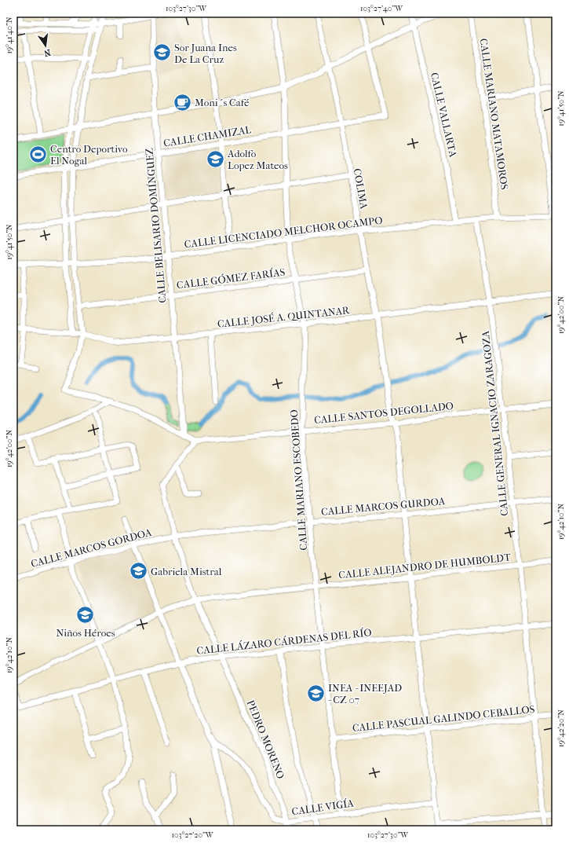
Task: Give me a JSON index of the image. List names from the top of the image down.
{
  "streets": {
    "street": [
      "CALLE MARIANO MATAMOROS",
      "CALLE VALLARTA",
      "CALLE CHAMIZAL",
      "COLIMA",
      "CALLE BELISARIO DOMÍNGUEZ",
      "CALLE LICENCIADO MELCHOR OCAMPO",
      "CALLE GÓMEZ FARÍAS",
      "CALLE JOSÉ A. QUINTANAR",
      "CALLE SANTOS DEGOLLADO",
      "CALLE GENERAL IGNACIO ZARAGOZA",
      "CALLE MARIANO ESCOBEDO",
      "CALLE MARCOS GURDOA",
      "CALLE MARCOS GORDOA",
      "CALLE ALEJANDRO DE HUMBOLDT",
      "CALLE LÁZARO CÁRDENAS DEL RÍO",
      "CALLE PASCUAL GALINDO CEBALLOS",
      "PEDRO MORENO",
      "CALLE VIGÍA"
    ]
  },
  "crossings": [
    ["CALLE MARIANO MATAMOROS", "CALLE LICENCIADO MELCHOR OCAMPO"],
    ["CALLE VALLARTA", "CALLE LICENCIADO MELCHOR OCAMPO"],
    ["CALLE CHAMIZAL", "COLIMA"],
    ["CALLE CHAMIZAL", "CALLE BELISARIO DOMÍNGUEZ"],
    ["CALLE CHAMIZAL", "CALLE MARIANO ESCOBEDO"],
    ["COLIMA", "CALLE LICENCIADO MELCHOR OCAMPO"],
    ["COLIMA", "CALLE GÓMEZ FARÍAS"],
    ["COLIMA", "CALLE JOSÉ A. QUINTANAR"],
    ["COLIMA", "CALLE SANTOS DEGOLLADO"],
    ["COLIMA", "CALLE MARCOS GURDOA"],
    ["COLIMA", "CALLE ALEJANDRO DE HUMBOLDT"],
    ["COLIMA", "CALLE LÁZARO CÁRDENAS DEL RÍO"],
    ["COLIMA", "CALLE PASCUAL GALINDO CEBALLOS"],
    ["COLIMA", "CALLE VIGÍA"],
    ["CALLE BELISARIO DOMÍNGUEZ", "CALLE LICENCIADO MELCHOR OCAMPO"],
    ["CALLE BELISARIO DOMÍNGUEZ", "CALLE GÓMEZ FARÍAS"],
    ["CALLE BELISARIO DOMÍNGUEZ", "CALLE JOSÉ A. QUINTANAR"],
    ["CALLE LICENCIADO MELCHOR OCAMPO", "CALLE GENERAL IGNACIO ZARAGOZA"],
    ["CALLE LICENCIADO MELCHOR OCAMPO", "CALLE MARIANO ESCOBEDO"],
    ["CALLE GÓMEZ FARÍAS", "CALLE MARIANO ESCOBEDO"],
    ["CALLE JOSÉ A. QUINTANAR", "CALLE GENERAL IGNACIO ZARAGOZA"],
    ["CALLE JOSÉ A. QUINTANAR", "CALLE MARIANO ESCOBEDO"],
    ["CALLE SANTOS DEGOLLADO", "CALLE GENERAL IGNACIO ZARAGOZA"],
    ["CALLE SANTOS DEGOLLADO", "CALLE MARIANO ESCOBEDO"],
    ["CALLE GENERAL IGNACIO ZARAGOZA", "CALLE MARCOS GURDOA"],
    ["CALLE GENERAL IGNACIO ZARAGOZA", "CALLE ALEJANDRO DE HUMBOLDT"],
    ["CALLE GENERAL IGNACIO ZARAGOZA", "CALLE LÁZARO CÁRDENAS DEL RÍO"],
    ["CALLE GENERAL IGNACIO ZARAGOZA", "CALLE PASCUAL GALINDO CEBALLOS"],
    ["CALLE MARIANO ESCOBEDO", "CALLE MARCOS GURDOA"],
    ["CALLE MARIANO ESCOBEDO", "CALLE ALEJANDRO DE HUMBOLDT"],
    ["CALLE MARIANO ESCOBEDO", "CALLE LÁZARO CÁRDENAS DEL RÍO"],
    ["CALLE MARIANO ESCOBEDO", "CALLE PASCUAL GALINDO CEBALLOS"],
    ["CALLE MARIANO ESCOBEDO", "CALLE VIGÍA"],
    ["CALLE MARCOS GURDOA", "CALLE MARCOS GORDOA"],
    ["CALLE LÁZARO CÁRDENAS DEL RÍO", "PEDRO MORENO"],
    ["PEDRO MORENO", "CALLE VIGÍA"]
  ],
  "places": {
    "school or university": [
      "Sor Juana Ines De La Cruz",
      "Adolfo Lopez Mateos",
      "Gabriela Mistral",
      "Niños Héroes",
      "INEA - INEEJAD - CZ 07"
    ],
    "cafe": ["Moni´s Café"],
    "sports": ["Centro Deportivo El Nogal"]
  },
  "north": "bottom",
  "coordinates": [
    "103°27'30\"W",
    "103°27'40\"W",
    "19°41'40\"N",
    "19°41'50\"N",
    "19°42'00\"N",
    "19°42'10\"N",
    "19°42'20\"N",
    "103°27'20\"W"
  ]
}
